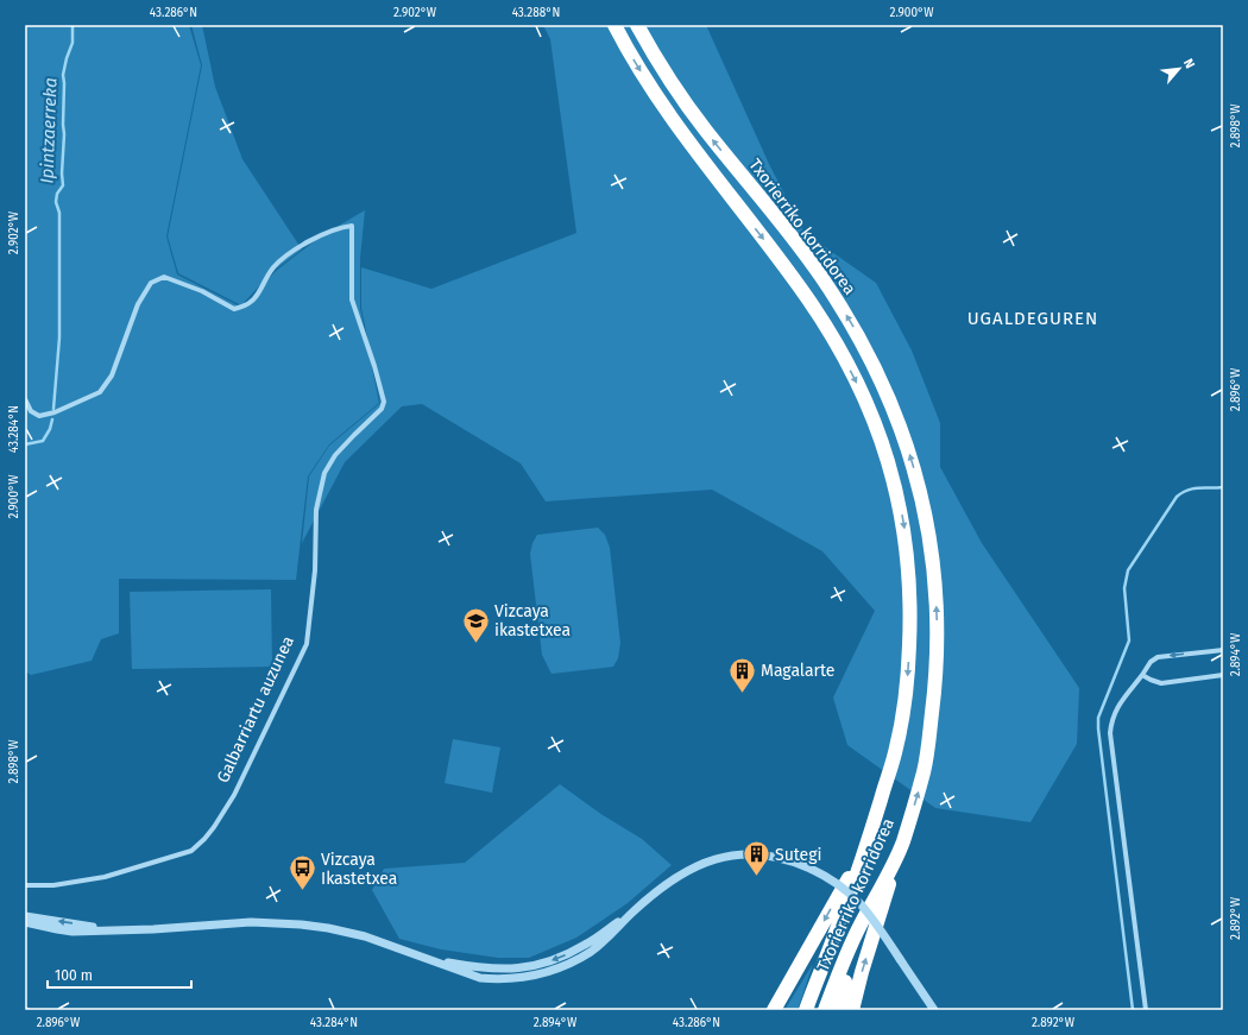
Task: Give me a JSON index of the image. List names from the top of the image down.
{
  "streets": {
    "highway": ["Txorierriko korridorea"],
    "street": ["Galbarriartu auzunea"]
  },
  "districts": ["UGALDEGUREN"],
  "water": ["Ipintzaerreka"],
  "places": {
    "school or university": ["Vizcaya ikastetxea"],
    "building": ["Magalarte", "Sutegi"],
    "bus stop": ["Vizcaya Ikastetxea"]
  },
  "scale_bar": "100 m",
  "north": "top right",
  "coordinates": [
    "43.286°N",
    "2.902°W",
    "43.288°N",
    "2.900°W",
    "2.898°W",
    "2.896°W",
    "43.284°N",
    "2.894°W",
    "2.892°W"
  ]
}
